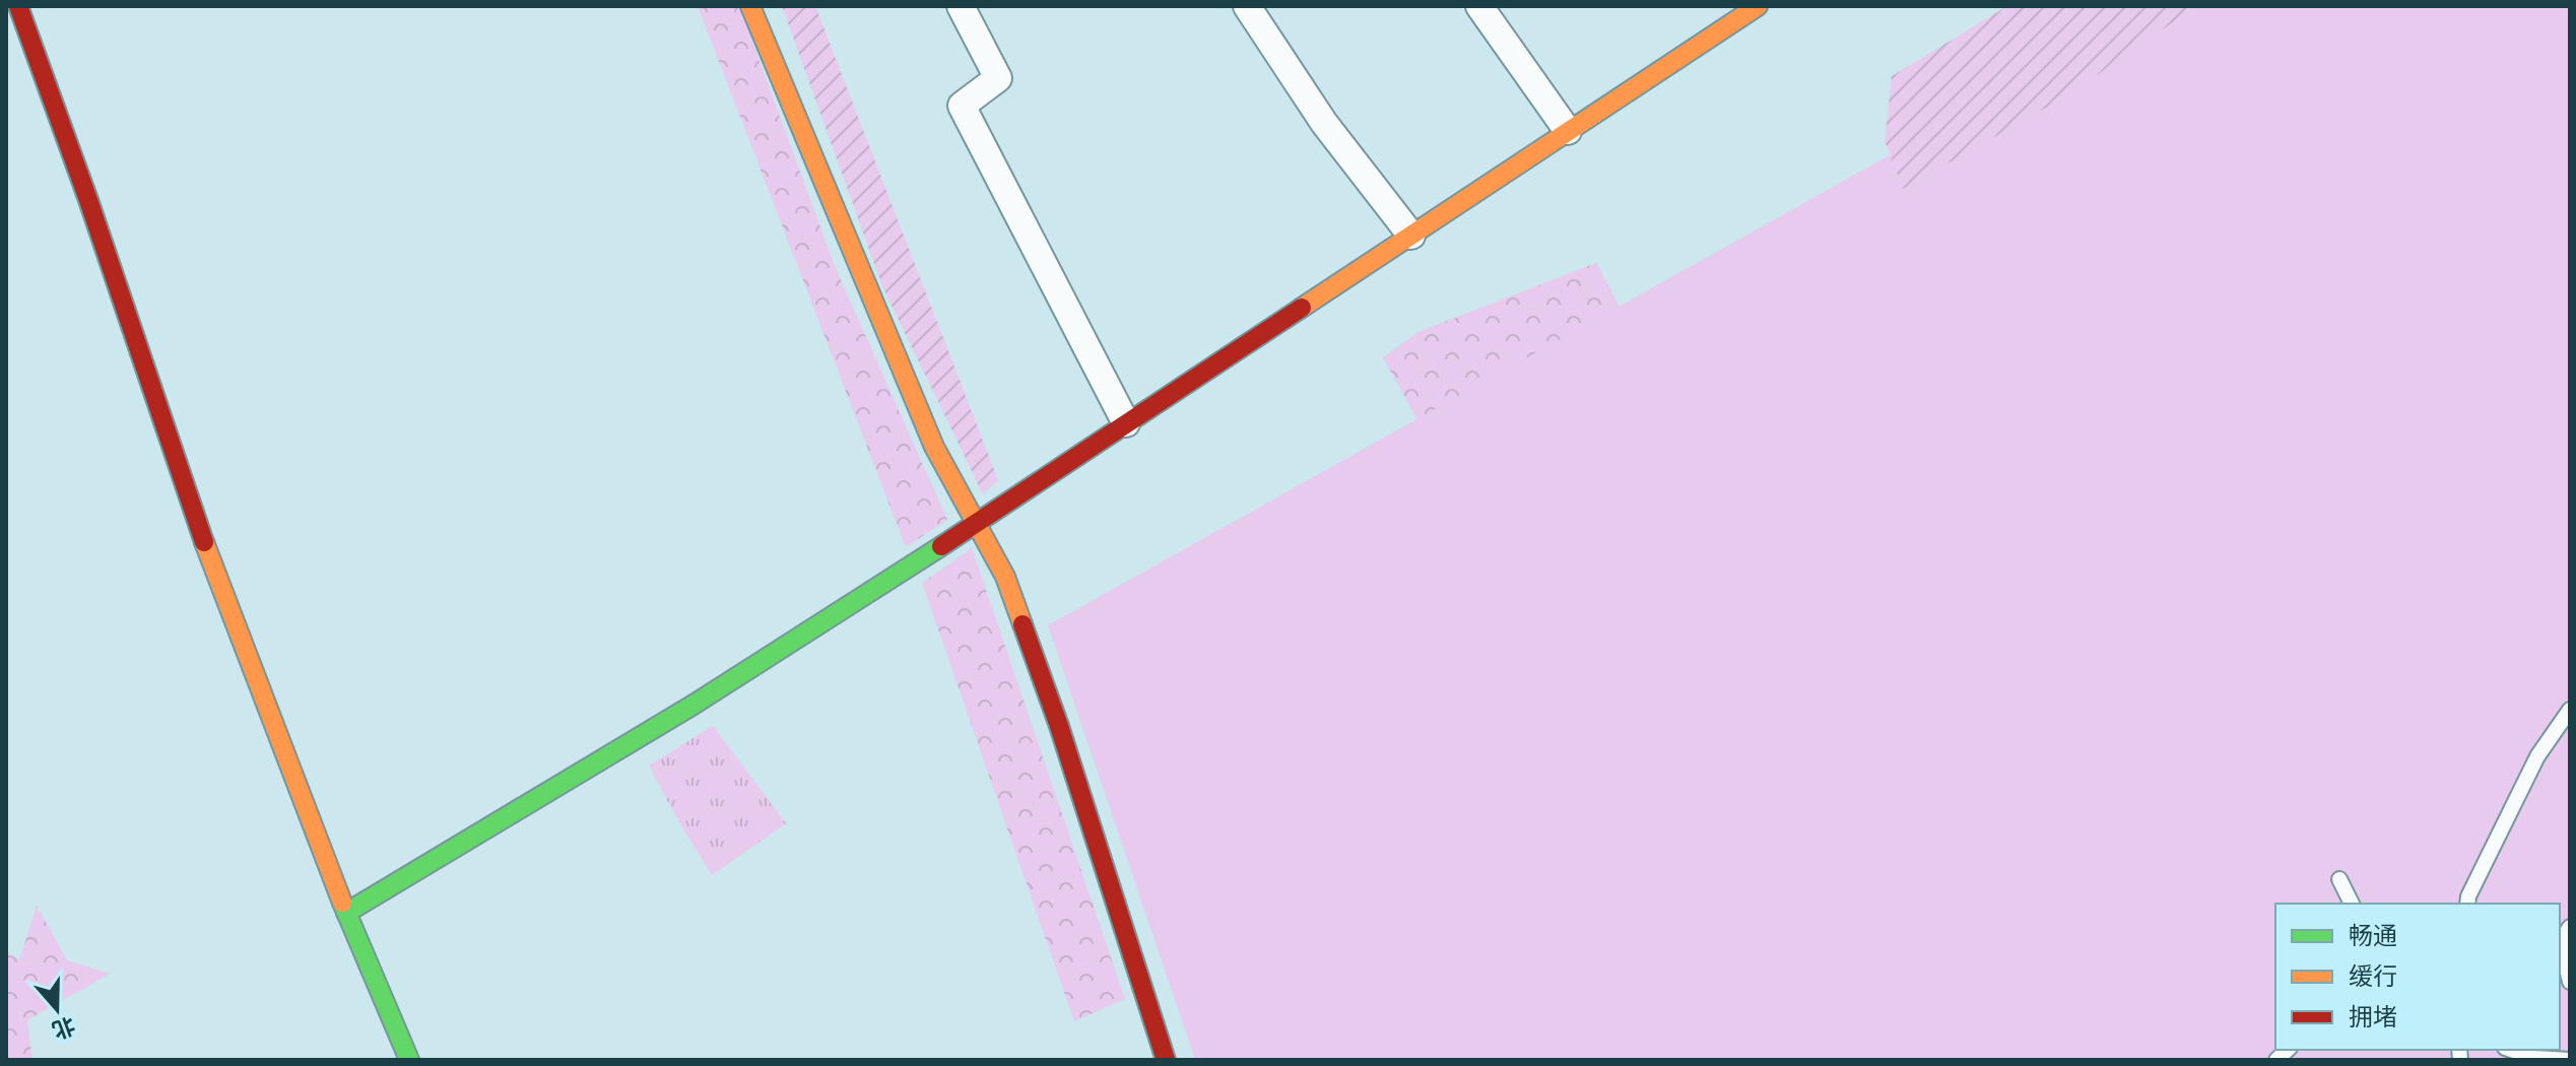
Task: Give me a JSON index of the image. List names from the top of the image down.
{
  "legend": ["畅通", "缓行", "拥堵"],
  "north": "bottom"
}
